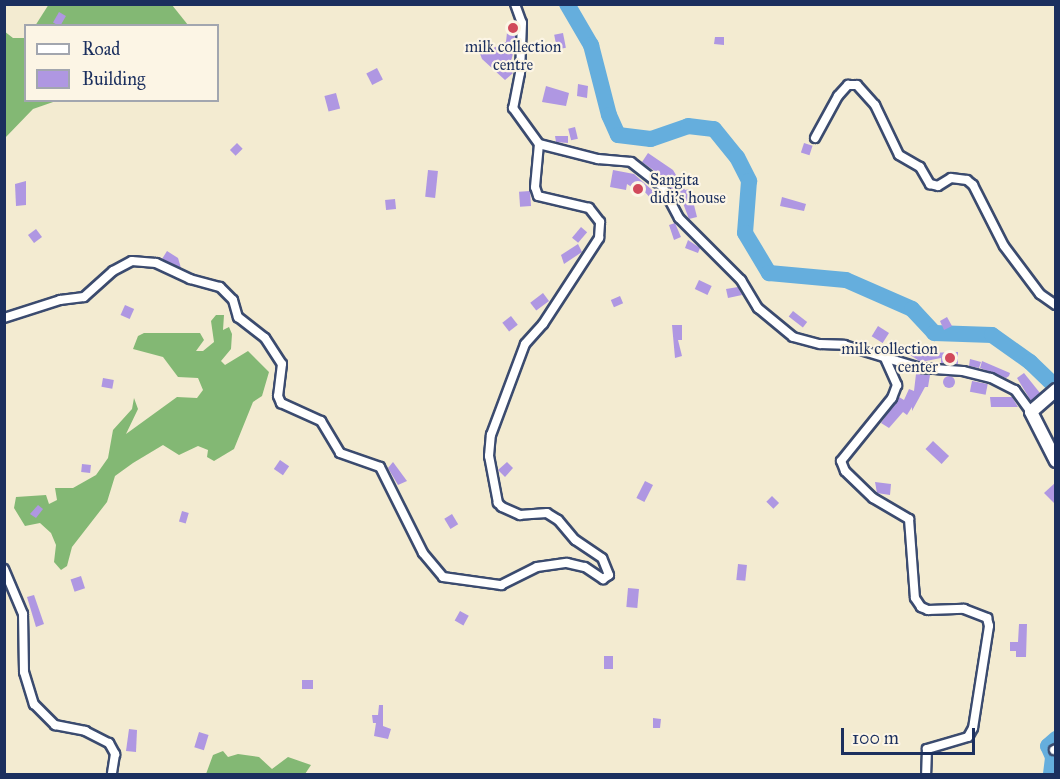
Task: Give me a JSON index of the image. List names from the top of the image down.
{
  "places": ["milk collection centre", "Sangita didi's house", "milk collection center"],
  "legend": ["Road", "Building"],
  "scale_bar": "100 m"
}
